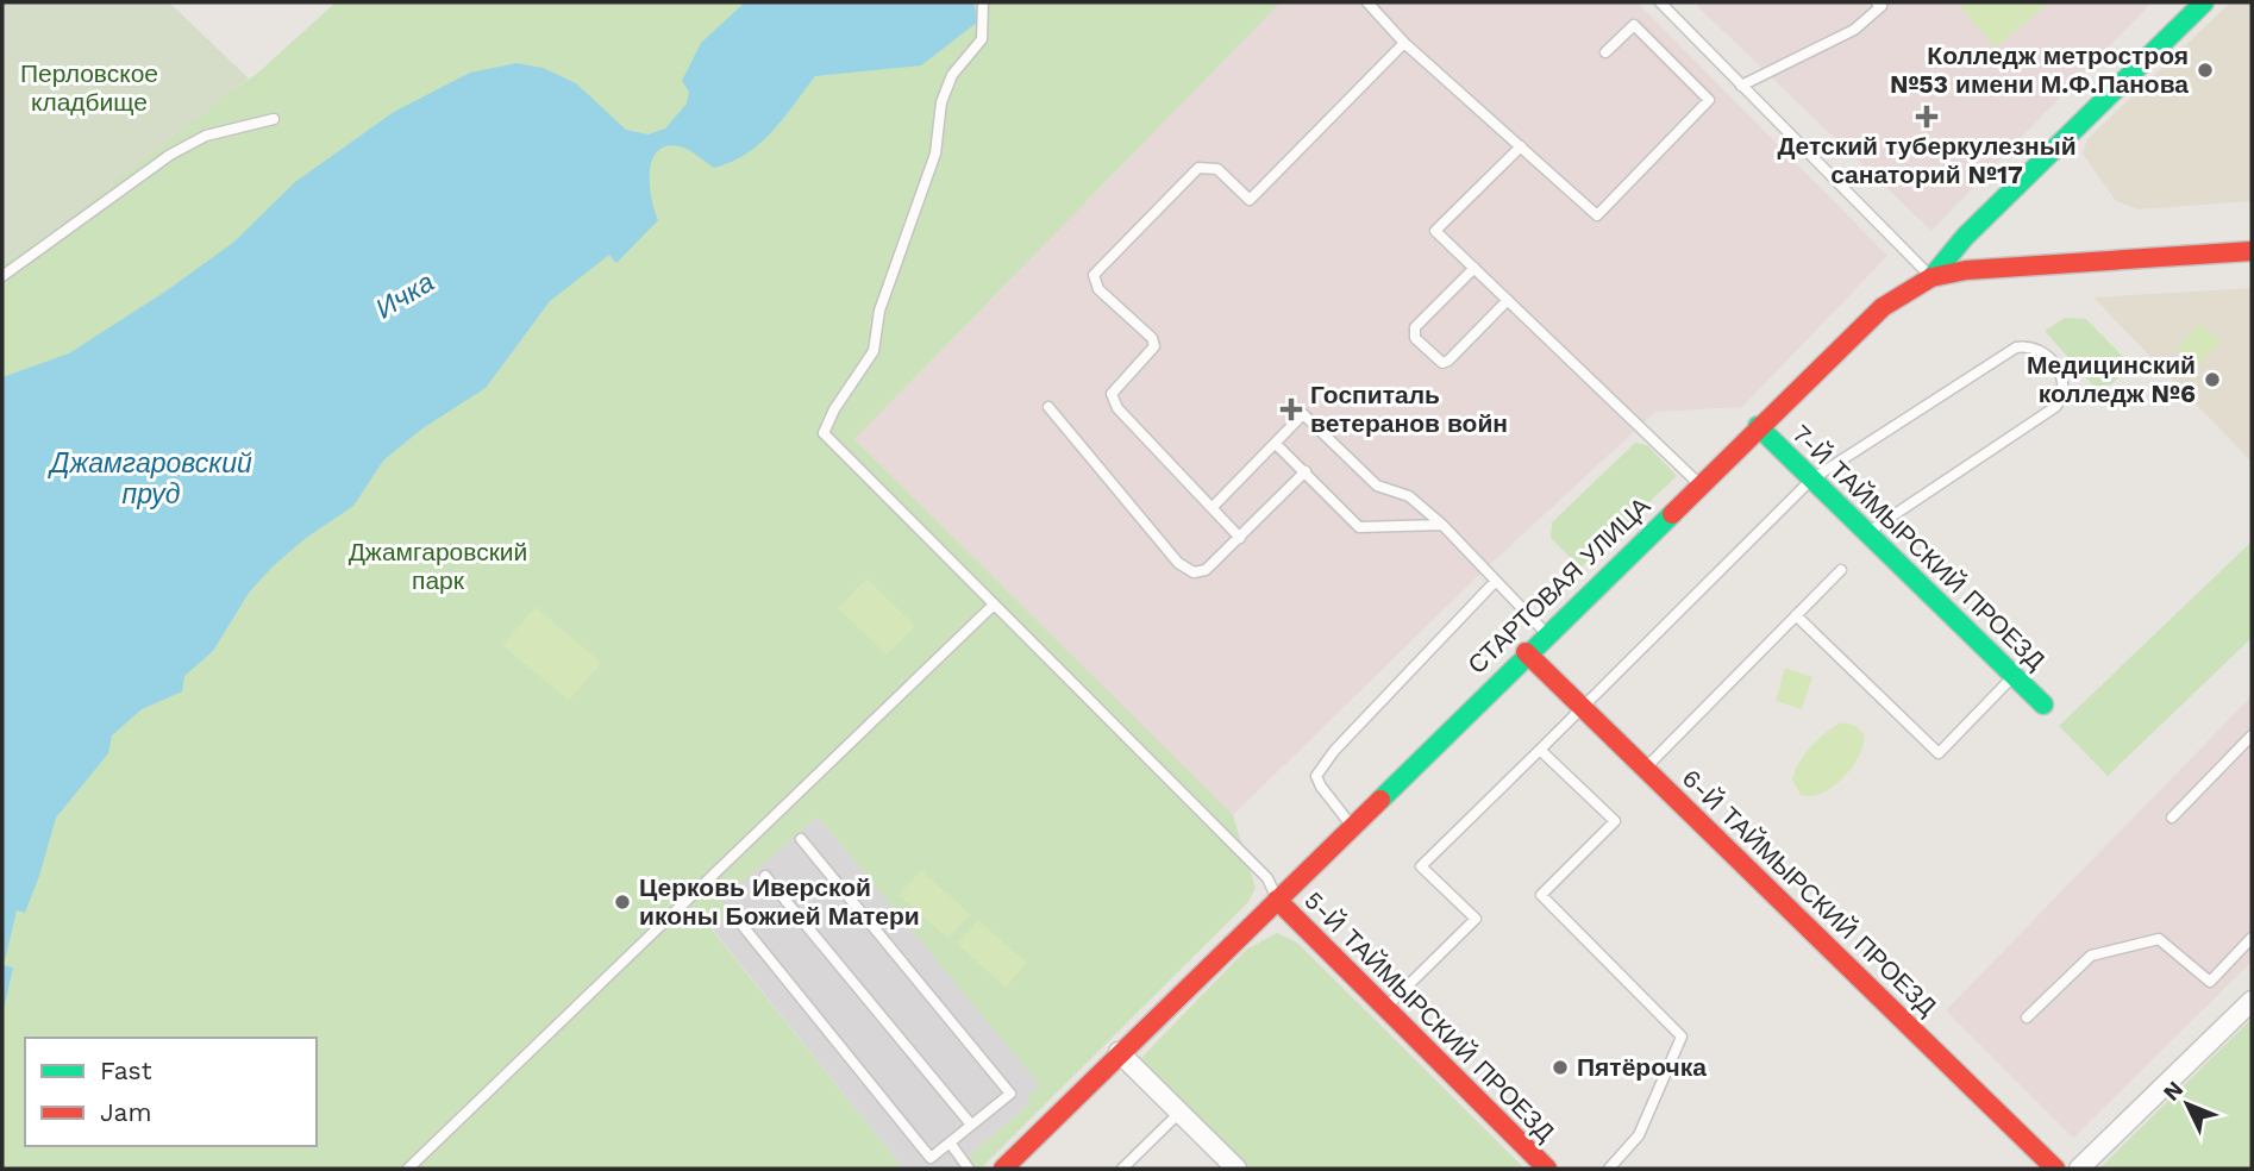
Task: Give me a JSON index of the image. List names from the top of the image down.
{
  "streets": {
    "street": [
      "7-Й ТАЙМЫРСКИЙ ПРОЕЗД",
      "СТАРТОВАЯ УЛИЦА",
      "6-Й ТАЙМЫРСКИЙ ПРОЕЗД",
      "5-Й ТАЙМЫРСКИЙ ПРОЕЗД"
    ]
  },
  "crossings": [
    ["7-Й ТАЙМЫРСКИЙ ПРОЕЗД", "СТАРТОВАЯ УЛИЦА"],
    ["СТАРТОВАЯ УЛИЦА", "6-Й ТАЙМЫРСКИЙ ПРОЕЗД"],
    ["СТАРТОВАЯ УЛИЦА", "5-Й ТАЙМЫРСКИЙ ПРОЕЗД"]
  ],
  "water": ["Ичка", "Джамгаровский пруд"],
  "parks": ["Перловское кладбище", "Джамгаровский парк"],
  "places": {
    "other": [
      "Колледж метростроя №53 имени М.Ф.Панова",
      "Медицинский колледж №6",
      "Церковь Иверской иконы Божией Матери",
      "Пятёрочка"
    ],
    "health": ["Детский туберкулезный санаторий №17", "Госпиталь ветеранов войн"]
  },
  "legend": ["Fast", "Jam"],
  "north": "top left"
}
